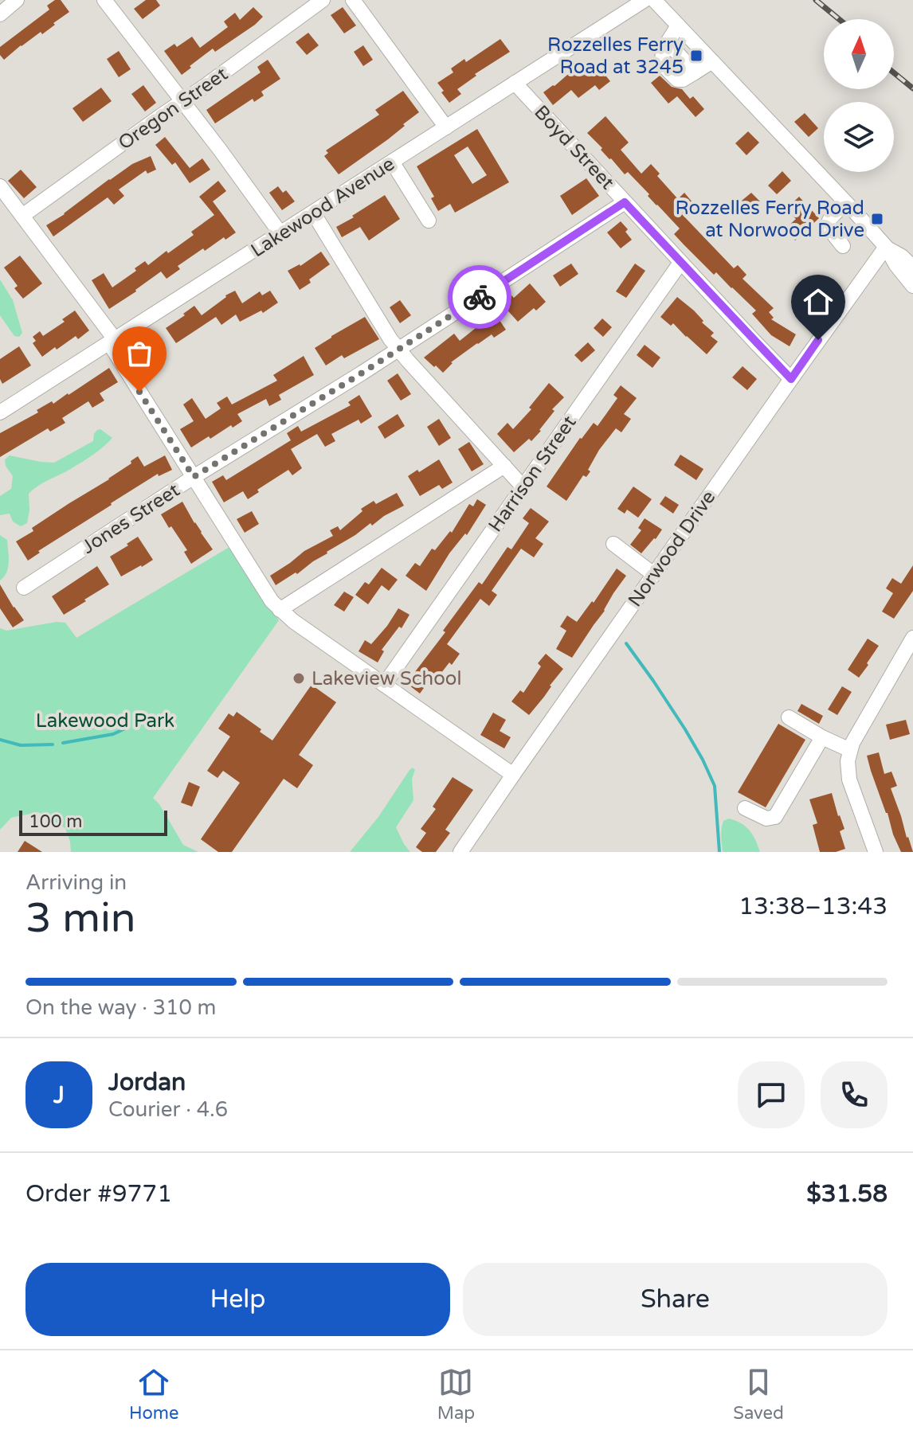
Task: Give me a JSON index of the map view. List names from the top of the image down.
{
  "streets": {
    "street": [
      "Oregon Street",
      "Boyd Street",
      "Lakewood Avenue",
      "Harrison Street",
      "Jones Street",
      "Norwood Drive"
    ]
  },
  "crossings": [
    ["Boyd Street", "Lakewood Avenue"],
    ["Boyd Street", "Harrison Street"],
    ["Boyd Street", "Jones Street"],
    ["Boyd Street", "Norwood Drive"]
  ],
  "parks": ["Lakewood Park"],
  "places": {
    "transit": ["Rozzelles Ferry Road at 3245", "Rozzelles Ferry Road at Norwood Drive"],
    "other": ["Lakeview School"]
  },
  "scale_bar": "100 m",
  "north": "top",
  "page": {
    "scale": "100 m",
    "heading": ["3 min", "Arriving in", "13:38–13:43"],
    "panel": [
      "Jordan",
      "Courier · 4.6",
      "Order #9771",
      "$31.58"
    ],
    "bar": "On the way · 310 m",
    "round": "J",
    "buttons": ["Help", "Share"],
    "tabs": ["Home", "Map", "Saved"]
  }
}
